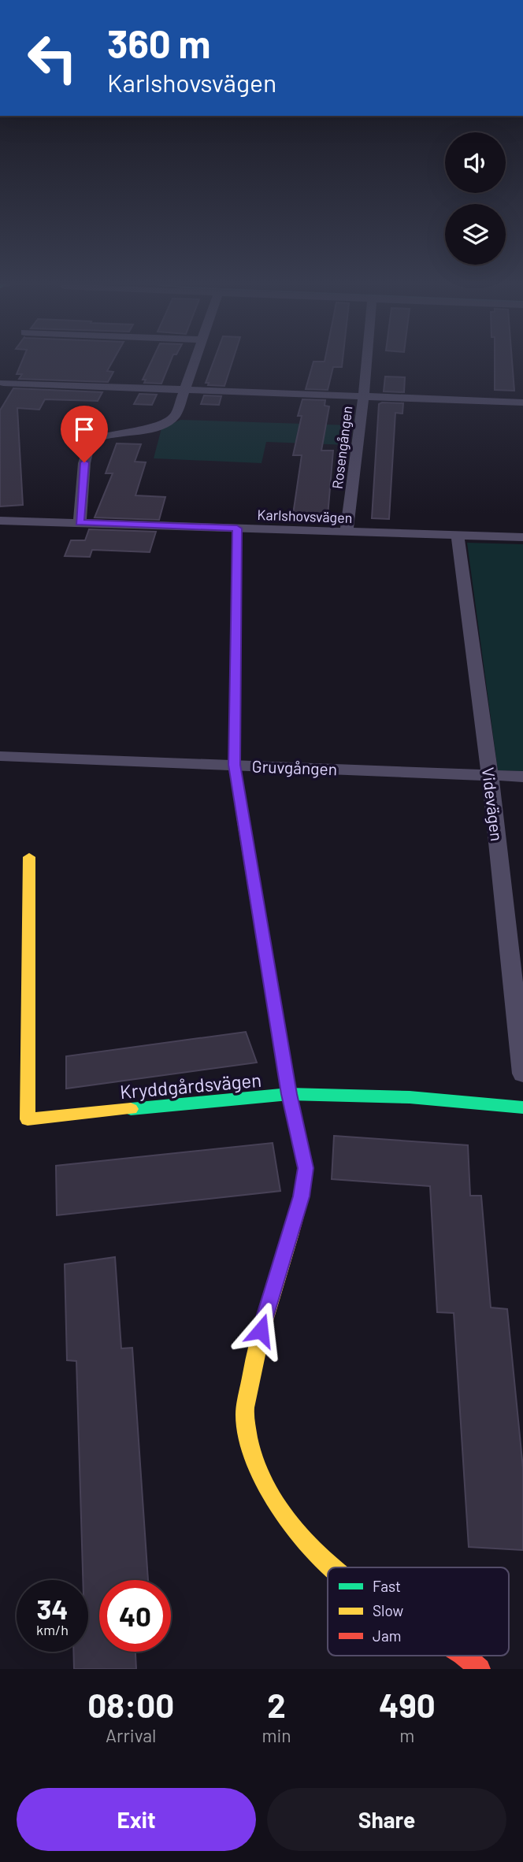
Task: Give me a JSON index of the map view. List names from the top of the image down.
{
  "streets": {
    "street": [
      "Rosengången",
      "Karlshovsvägen",
      "Gruvgången",
      "Videvägen",
      "Kryddgårdsvägen"
    ]
  },
  "crossings": [
    ["Rosengången", "Karlshovsvägen"],
    ["Karlshovsvägen", "Videvägen"],
    ["Gruvgången", "Videvägen"]
  ],
  "legend": ["Fast", "Slow", "Jam"],
  "page": {
    "turn": ["360 m", "Karlshovsvägen"],
    "speed": "34 km/h",
    "limit": "40",
    "eta": [
      "08:00",
      "Arrival",
      "2",
      "min",
      "490",
      "m"
    ],
    "buttons": ["Exit", "Share"]
  }
}
